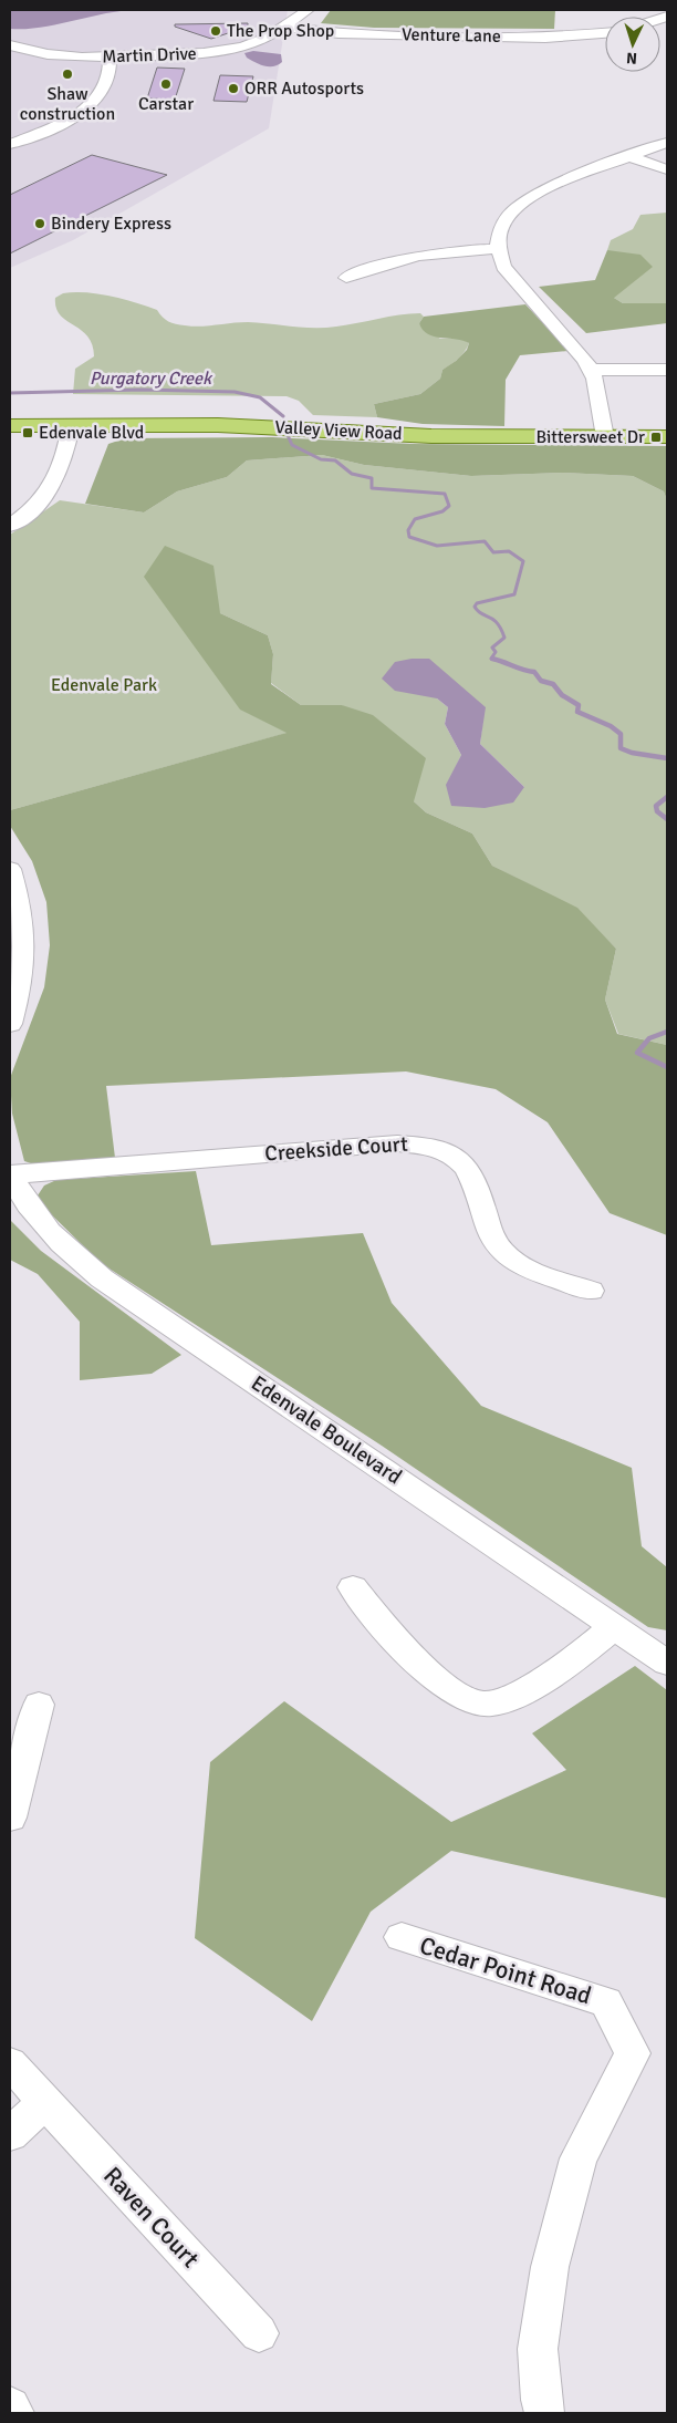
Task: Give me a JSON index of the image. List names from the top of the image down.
{
  "streets": {
    "main road": ["Valley View Road"],
    "street": [
      "Venture Lane",
      "Martin Drive",
      "Creekside Court",
      "Edenvale Boulevard",
      "Cedar Point Road",
      "Raven Court"
    ]
  },
  "crossings": [
    ["Venture Lane", "Martin Drive"],
    ["Creekside Court", "Edenvale Boulevard"]
  ],
  "water": ["Purgatory Creek"],
  "parks": ["Edenvale Park"],
  "places": {
    "other": [
      "The Prop Shop",
      "Shaw construction",
      "Carstar",
      "ORR Autosports",
      "Bindery Express"
    ],
    "transit": ["Edenvale Blvd", "Bittersweet Dr"]
  },
  "north": "bottom"
}
